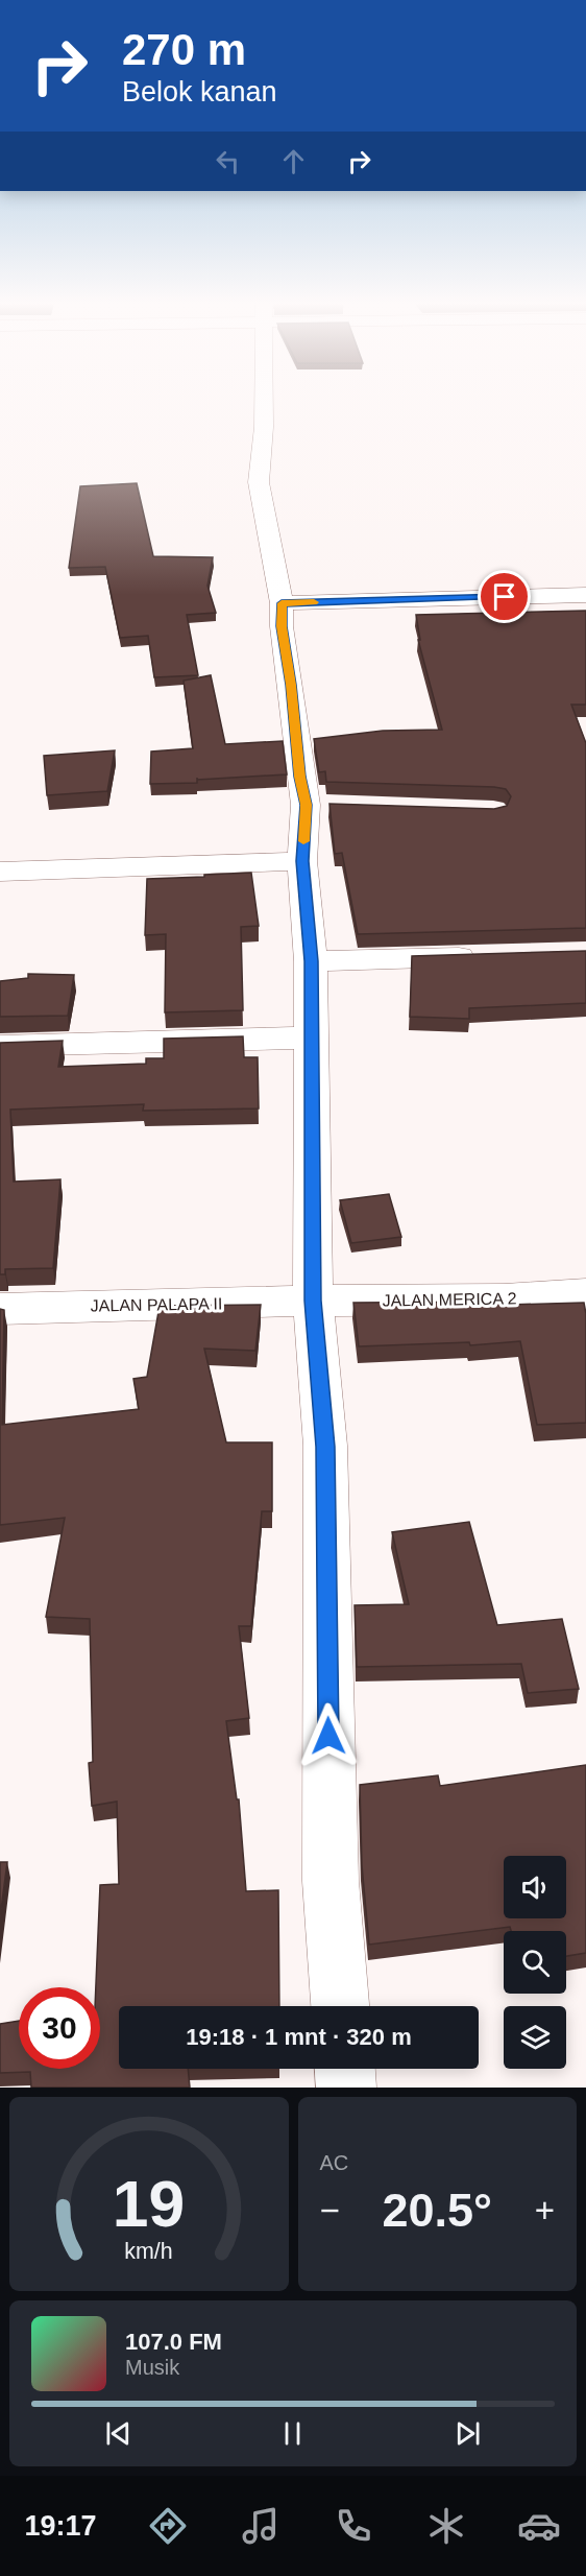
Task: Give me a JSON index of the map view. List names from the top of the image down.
{
  "streets": {
    "street": ["JALAN MERICA 2", "JALAN PALAPA II"]
  },
  "crossings": [
    ["JALAN MERICA 2", "JALAN PALAPA II"]
  ],
  "page": {
    "turn": ["270 m", "Belok kanan"],
    "limit": "30",
    "trip": "19:18 · 1 mnt · 320 m",
    "tile": "AC",
    "heat": ["−", "20.5°", "+"],
    "song": ["107.0 FM", "Musik"],
    "tabs": "19:17",
    "gauge": ["19", "km/h"]
  }
}
